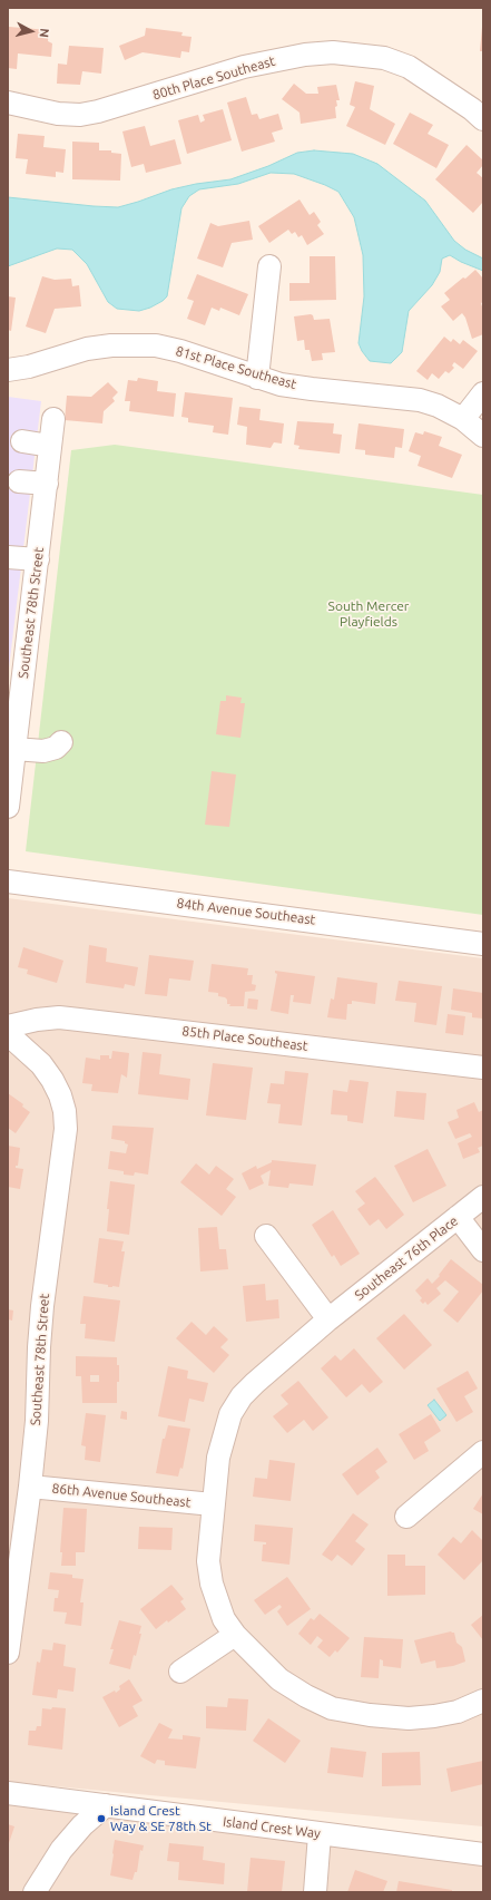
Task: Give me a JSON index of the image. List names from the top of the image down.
{
  "streets": {
    "street": [
      "80th Place Southeast",
      "81st Place Southeast",
      "Southeast 78th Street",
      "84th Avenue Southeast",
      "85th Place Southeast",
      "Southeast 76th Place",
      "86th Avenue Southeast",
      "Island Crest Way"
    ]
  },
  "crossings": [
    ["Southeast 78th Street", "86th Avenue Southeast"],
    ["Southeast 76th Place", "86th Avenue Southeast"]
  ],
  "parks": ["South Mercer Playfields"],
  "places": ["Island Crest Way & SE 78th St"],
  "north": "right"
}
